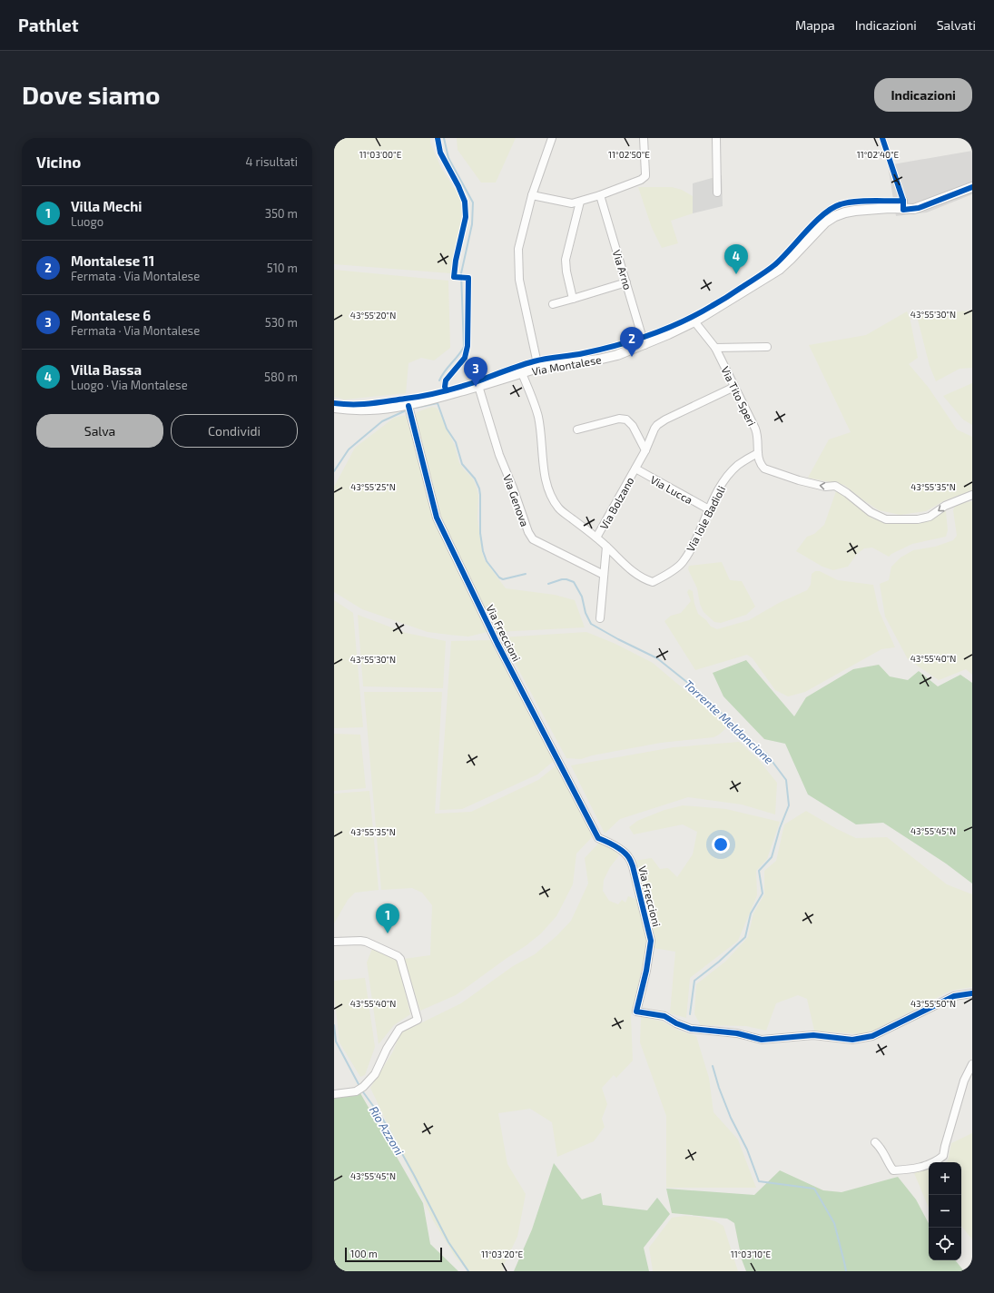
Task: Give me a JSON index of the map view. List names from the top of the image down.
{
  "streets": {
    "street": [
      "Via Arno",
      "Via Montalese",
      "Via Tito Speri",
      "Via Lucca",
      "Via Genova",
      "Via Bolzano",
      "Via Iole Badioli",
      "Via Freccioni"
    ]
  },
  "crossings": [
    ["Via Arno", "Via Montalese"],
    ["Via Montalese", "Via Tito Speri"],
    ["Via Montalese", "Via Genova"],
    ["Via Montalese", "Via Iole Badioli"],
    ["Via Montalese", "Via Freccioni"],
    ["Via Tito Speri", "Via Bolzano"],
    ["Via Tito Speri", "Via Iole Badioli"],
    ["Via Lucca", "Via Bolzano"],
    ["Via Lucca", "Via Iole Badioli"],
    ["Via Bolzano", "Via Iole Badioli"]
  ],
  "one_way": ["Via Tito Speri"],
  "water": ["Torrente Meldancione", "Rio Azzoni"],
  "scale_bar": "100 m",
  "page": {
    "header": "Pathlet",
    "nav": ["Mappa", "Indicazioni", "Salvati"],
    "buttons": [
      "Indicazioni",
      ["Salva", "Condividi"]
    ],
    "title": "Dove siamo",
    "heading": ["Vicino", "4 risultati"],
    "list": [
      {
        "mark": "1",
        "name": "Villa Mechi",
        "note": "Luogo",
        "value": "350 m"
      },
      {
        "mark": "2",
        "name": "Montalese 11",
        "note": "Fermata · Via Montalese",
        "value": "510 m"
      },
      {
        "mark": "3",
        "name": "Montalese 6",
        "note": "Fermata · Via Montalese",
        "value": "530 m"
      },
      {
        "mark": "4",
        "name": "Villa Bassa",
        "note": "Luogo · Via Montalese",
        "value": "580 m"
      }
    ],
    "pins": [
      "4",
      "2",
      "3",
      "1"
    ],
    "map_buttons": ["+", "−"],
    "scale": "100 m"
  },
  "coordinates": [
    "11°03'00\"E",
    "11°02'50\"E",
    "11°02'40\"E",
    "43°55'30\"N",
    "43°55'20\"N",
    "43°55'35\"N",
    "43°55'25\"N",
    "43°55'40\"N",
    "43°55'45\"N",
    "43°55'50\"N",
    "11°03'20\"E",
    "11°03'10\"E"
  ]
}
